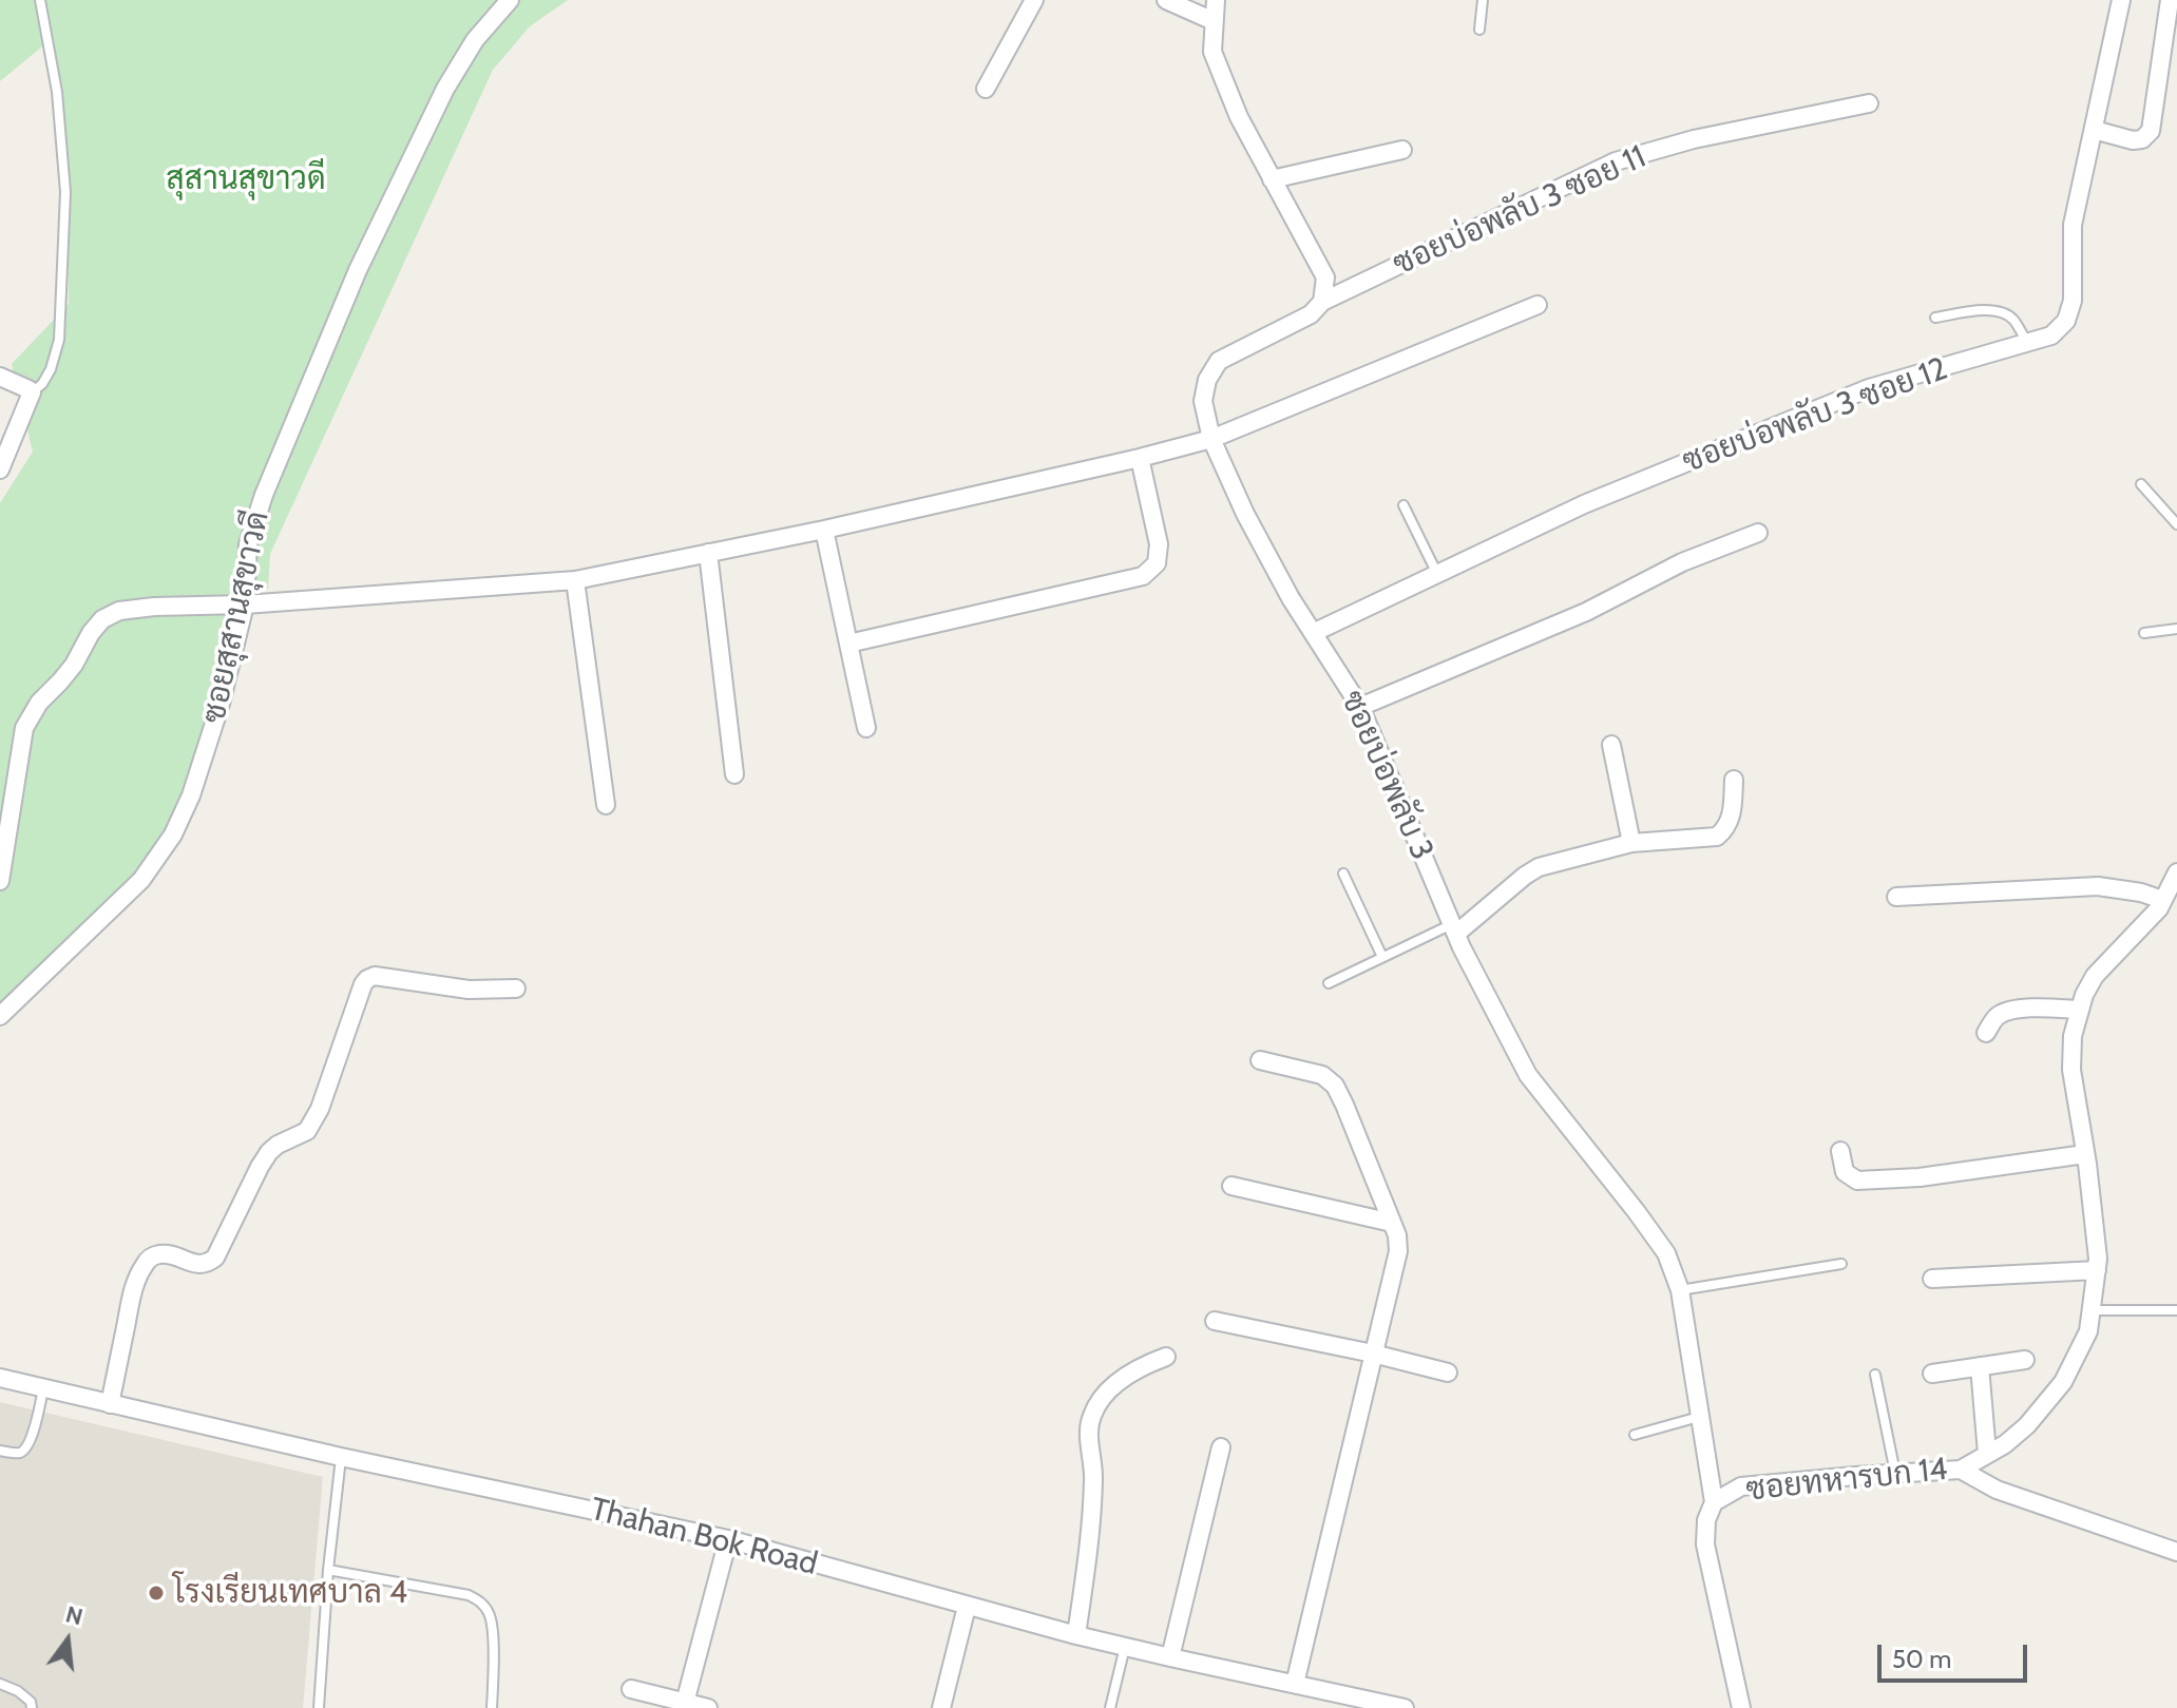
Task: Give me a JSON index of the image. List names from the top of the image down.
{
  "streets": {
    "street": [
      "ซอยบ่อพลับ 3 ซอย 11",
      "ซอยบ่อพลับ 3 ซอย 12",
      "ซอยสุสานสุขาวดี",
      "ซอยบ่อพลับ 3",
      "ซอยทหารบก 14",
      "Thahan Bok Road"
    ]
  },
  "crossings": [
    ["ซอยบ่อพลับ 3 ซอย 11", "ซอยบ่อพลับ 3"],
    ["ซอยบ่อพลับ 3 ซอย 12", "ซอยบ่อพลับ 3"],
    ["ซอยบ่อพลับ 3", "ซอยทหารบก 14"]
  ],
  "parks": ["สุสานสุขาวดี"],
  "places": ["โรงเรียนเทศบาล 4"],
  "scale_bar": "50 m",
  "north": "top"
}
